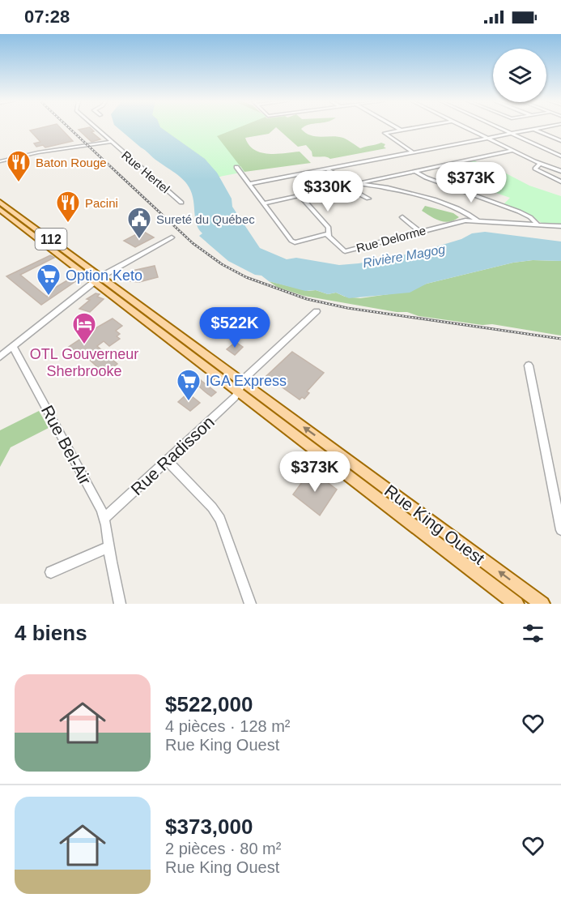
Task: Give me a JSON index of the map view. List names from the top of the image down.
{
  "streets": {
    "main road": ["112", "Rue King Ouest"],
    "street": [
      "Rue Hertel",
      "Rue Delorme",
      "Rue Bel-Air",
      "Rue Radisson"
    ]
  },
  "crossings": [
    ["Rue Bel-Air", "Rue Radisson"],
    ["Rue Radisson", "Rue King Ouest"]
  ],
  "water": ["Rivière Magog"],
  "places": {
    "restaurant": ["Baton Rouge", "Pacini"],
    "public building": ["Sureté du Québec"],
    "supermarket": ["Option Keto", "IGA Express"],
    "hotel": ["OTL Gouverneur Sherbrooke"]
  },
  "page": {
    "status": "07:28",
    "price": [
      "$373K",
      "$330K",
      "$522K",
      "$373K"
    ],
    "heading": "4 biens",
    "list": [
      {
        "name": "$522,000",
        "note": "4 pièces · 128 m² · Rue King Ouest"
      },
      {
        "name": "$373,000",
        "note": "2 pièces · 80 m² · Rue King Ouest"
      }
    ]
  }
}
